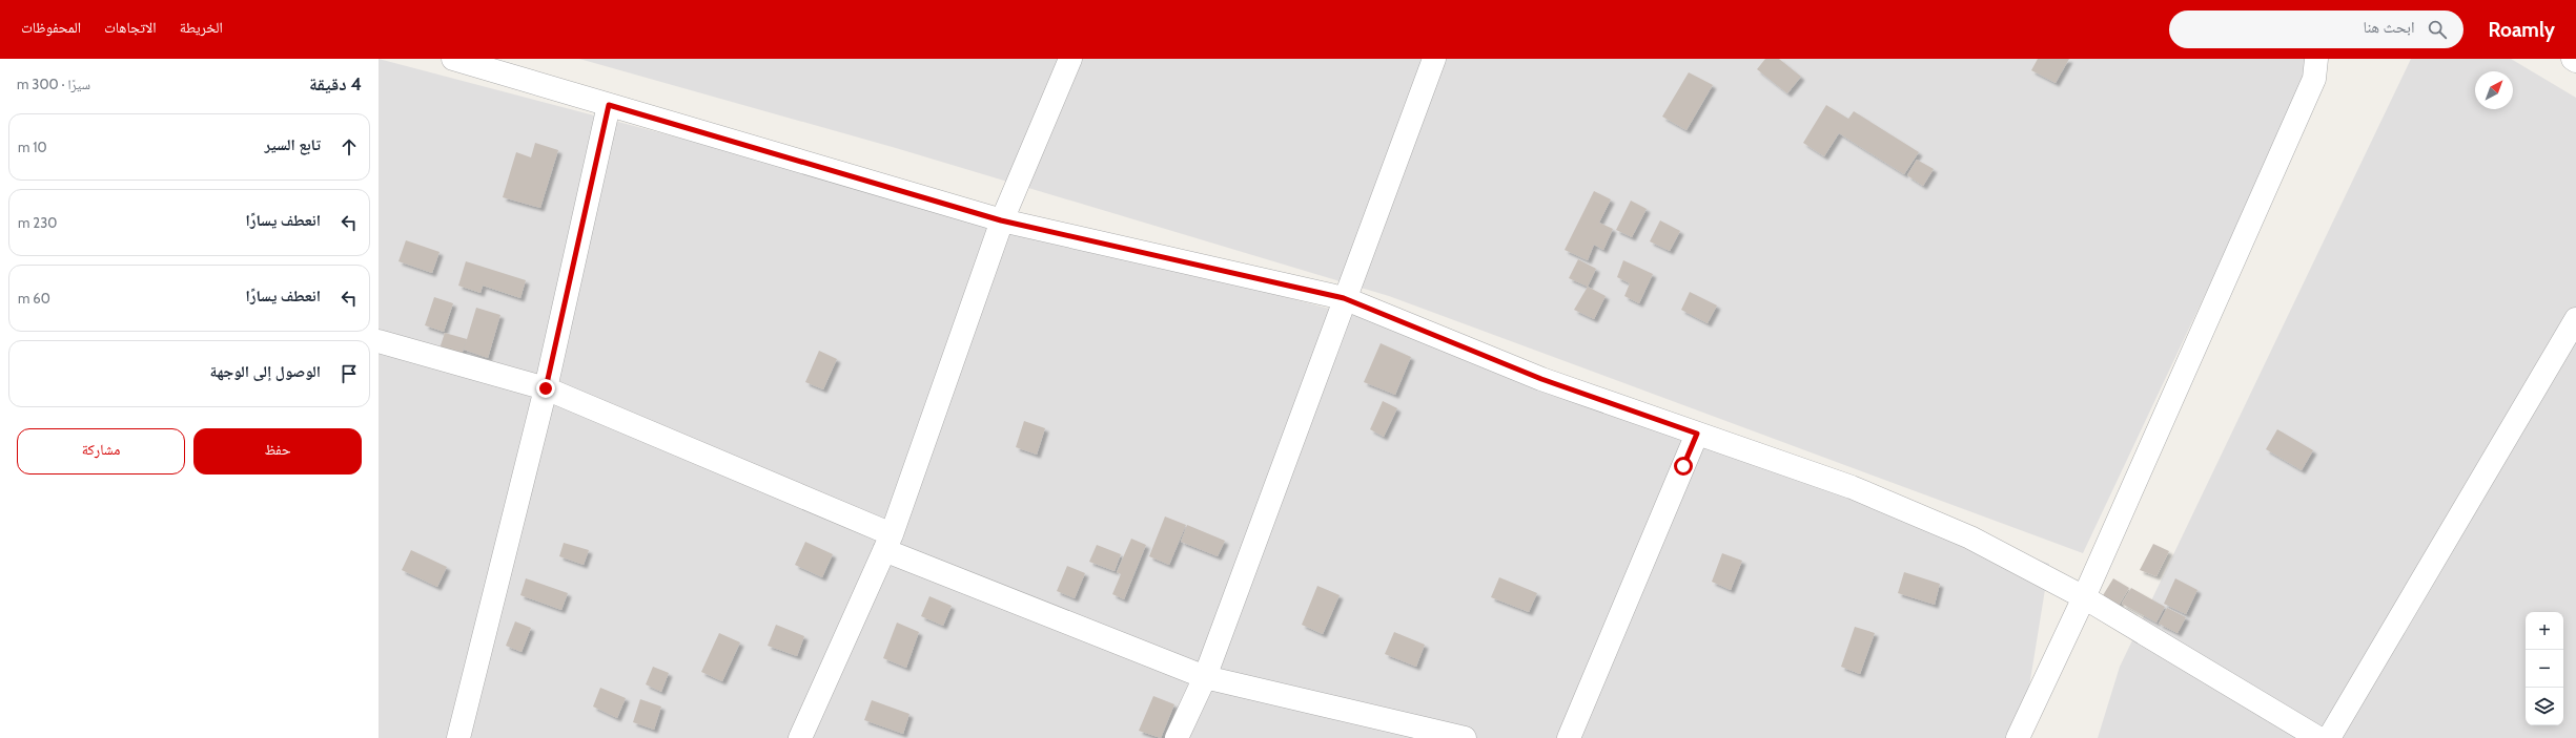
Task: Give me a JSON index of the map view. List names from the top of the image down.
{
  "north": "top right",
  "page": {
    "header": "Roamly",
    "search": "ابحث هنا",
    "nav": ["الخريطة", "الاتجاهات", "المحفوظات"],
    "heading": ["4 دقيقة", "سيرًا · 300 m"],
    "list": [
      ["تابع السير", "10 m"],
      ["انعطف يسارًا", "230 m"],
      ["انعطف يسارًا", "60 m"],
      "الوصول إلى الوجهة"
    ],
    "buttons": ["حفظ", "مشاركة"],
    "map_buttons": ["+", "−"]
  }
}
